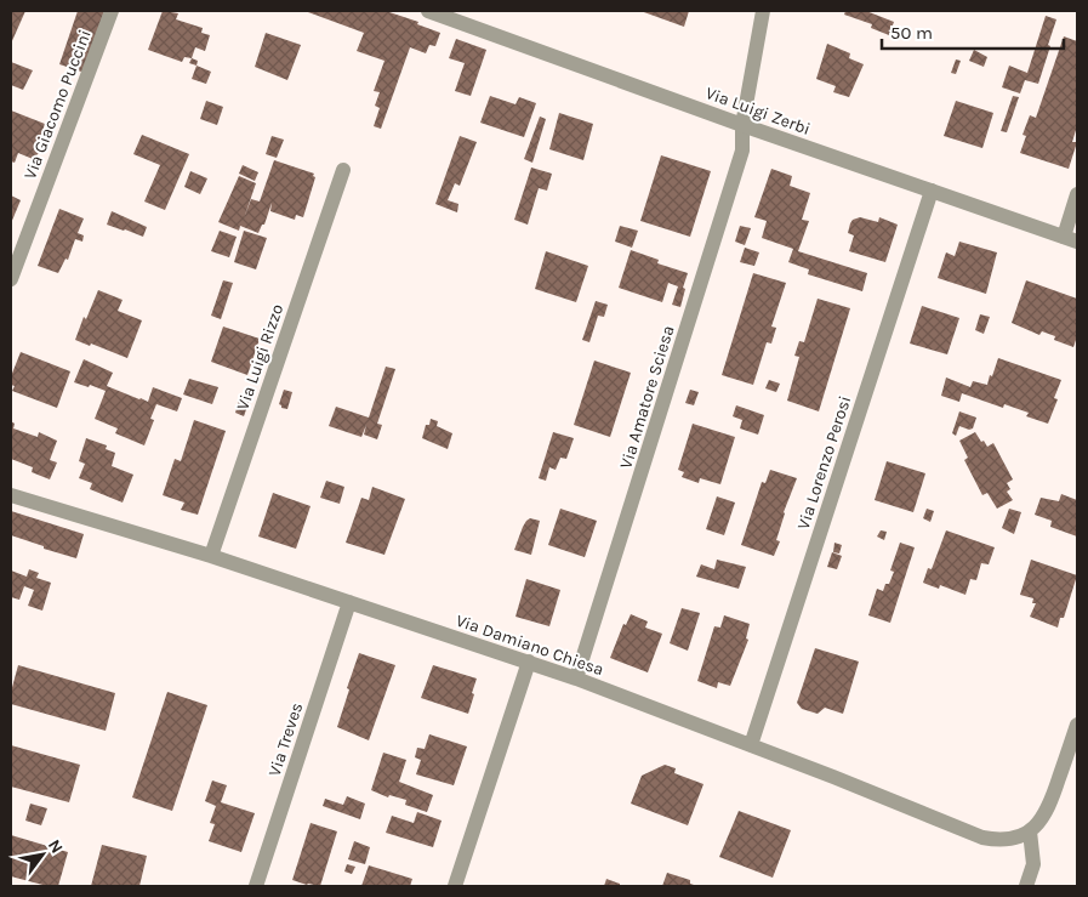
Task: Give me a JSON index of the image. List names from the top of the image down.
{
  "streets": {
    "street": [
      "Via Giacomo Puccini",
      "Via Luigi Zerbi",
      "Via Luigi Rizzo",
      "Via Amatore Sciesa",
      "Via Lorenzo Perosi",
      "Via Damiano Chiesa",
      "Via Treves"
    ]
  },
  "crossings": [
    ["Via Luigi Zerbi", "Via Amatore Sciesa"],
    ["Via Luigi Zerbi", "Via Lorenzo Perosi"],
    ["Via Luigi Rizzo", "Via Damiano Chiesa"],
    ["Via Amatore Sciesa", "Via Damiano Chiesa"],
    ["Via Lorenzo Perosi", "Via Damiano Chiesa"],
    ["Via Damiano Chiesa", "Via Treves"]
  ],
  "scale_bar": "50 m",
  "north": "top right"
}
